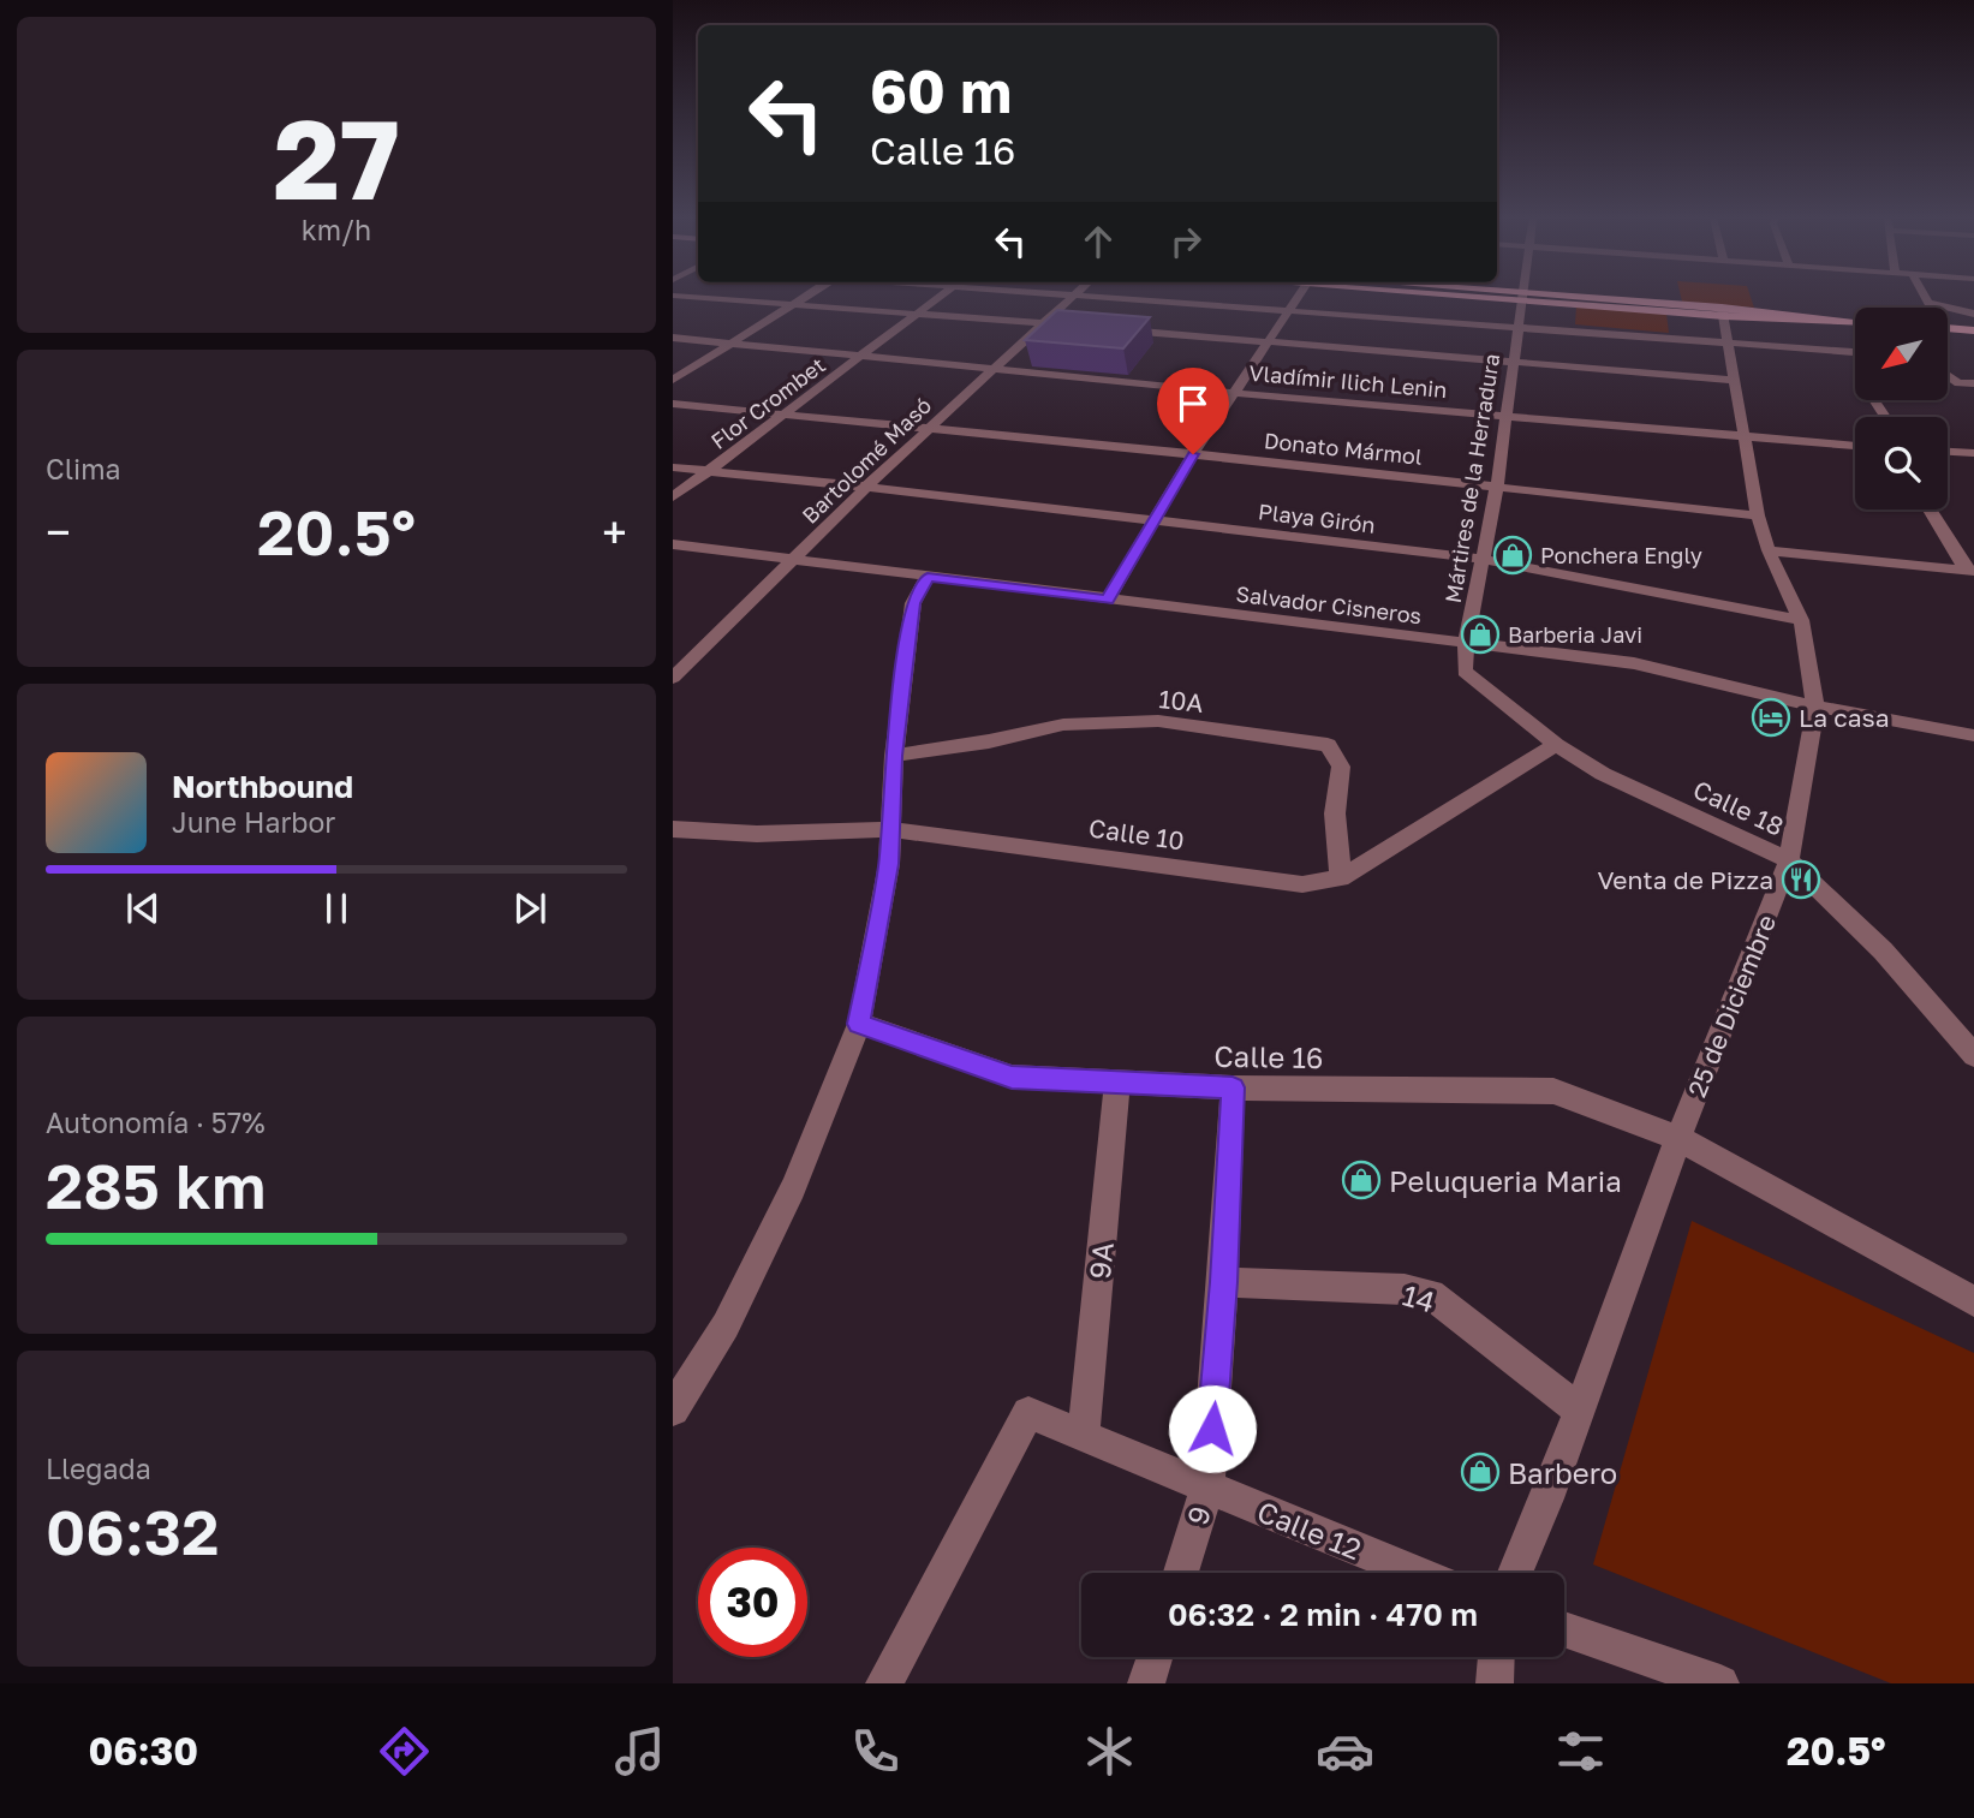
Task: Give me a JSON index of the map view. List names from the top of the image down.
{
  "streets": {
    "street": [
      "Vladímir Ilich Lenin",
      "Flor Crombet",
      "Donato Mármol",
      "Bartolomé Masó",
      "Mártires de la Herradura",
      "Playa Girón",
      "Salvador Cisneros",
      "10A",
      "Calle 18",
      "Calle 10",
      "25 de Diciembre",
      "Calle 16",
      "9A",
      "14",
      "9",
      "Calle 12"
    ]
  },
  "crossings": [
    ["Vladímir Ilich Lenin", "Flor Crombet"],
    ["Vladímir Ilich Lenin", "Bartolomé Masó"],
    ["Vladímir Ilich Lenin", "Mártires de la Herradura"],
    ["Vladímir Ilich Lenin", "25 de Diciembre"],
    ["Flor Crombet", "Donato Mármol"],
    ["Flor Crombet", "Playa Girón"],
    ["Donato Mármol", "Bartolomé Masó"],
    ["Donato Mármol", "Mártires de la Herradura"],
    ["Donato Mármol", "25 de Diciembre"],
    ["Bartolomé Masó", "Playa Girón"],
    ["Bartolomé Masó", "Salvador Cisneros"],
    ["Mártires de la Herradura", "Playa Girón"],
    ["Mártires de la Herradura", "Salvador Cisneros"],
    ["Mártires de la Herradura", "Calle 18"],
    ["Playa Girón", "25 de Diciembre"],
    ["Salvador Cisneros", "Calle 18"],
    ["Salvador Cisneros", "25 de Diciembre"],
    ["10A", "Calle 10"],
    ["Calle 18", "Calle 10"],
    ["Calle 18", "25 de Diciembre"],
    ["25 de Diciembre", "Calle 16"],
    ["25 de Diciembre", "14"],
    ["Calle 16", "9A"],
    ["Calle 16", "9"],
    ["9A", "Calle 12"],
    ["14", "9"],
    ["9", "Calle 12"]
  ],
  "places": {
    "shop": [
      "Ponchera Engly",
      "Barberia Javi",
      "Peluqueria Maria",
      "Barbero"
    ],
    "hotel": ["La casa"],
    "restaurant": ["Venta de Pizza"]
  },
  "north": "bottom left",
  "page": {
    "tile": [
      ["27", "km/h"],
      "Clima",
      ["Autonomía · 57%", "285 km"],
      ["Llegada", "06:32"]
    ],
    "turn": ["60 m", "Calle 16"],
    "heat": ["−", "20.5°", "+"],
    "song": ["Northbound", "June Harbor"],
    "limit": "30",
    "trip": "06:32 · 2 min · 470 m",
    "tabs": ["06:30", "20.5°"]
  }
}
